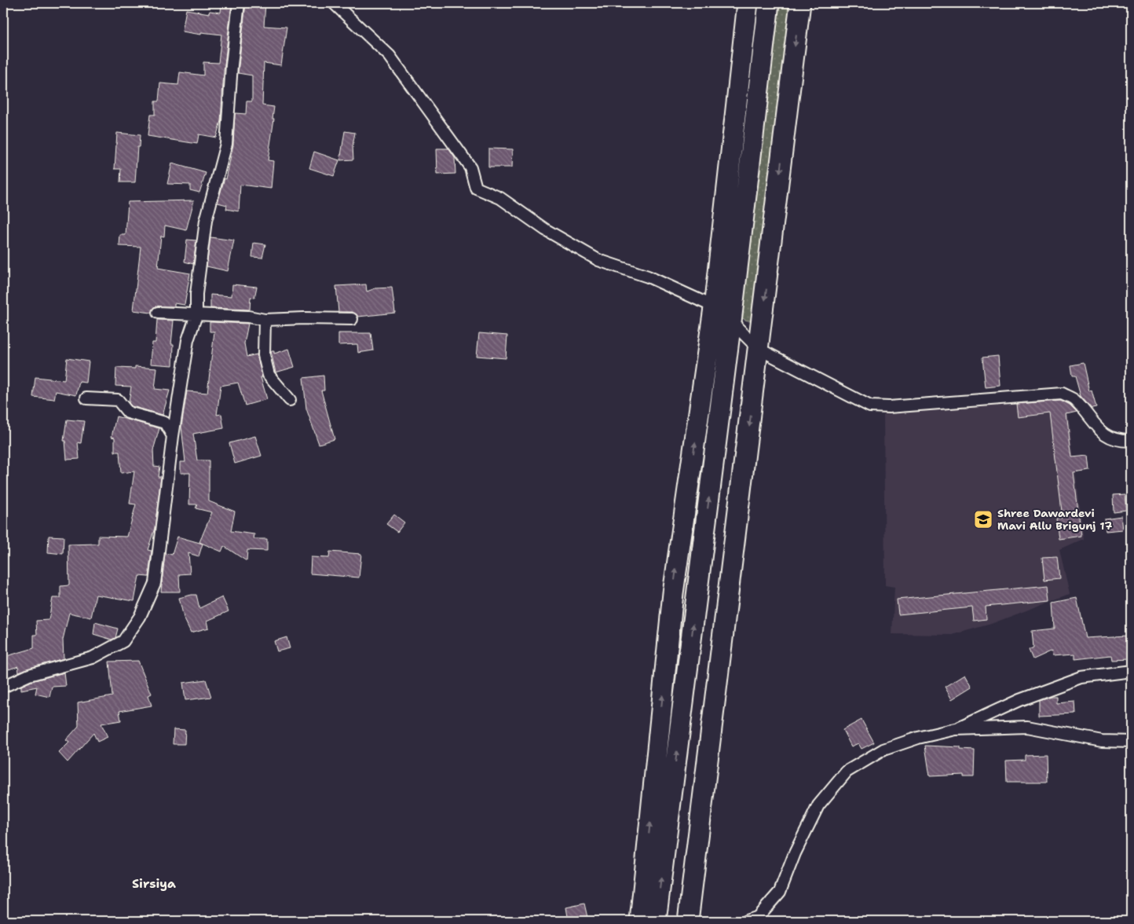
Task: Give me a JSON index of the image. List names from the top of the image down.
{
  "districts": ["Sirsiya"],
  "places": {
    "school or university": ["Shree Dawardevi Mavi Allu Brigunj 17"]
  }
}
